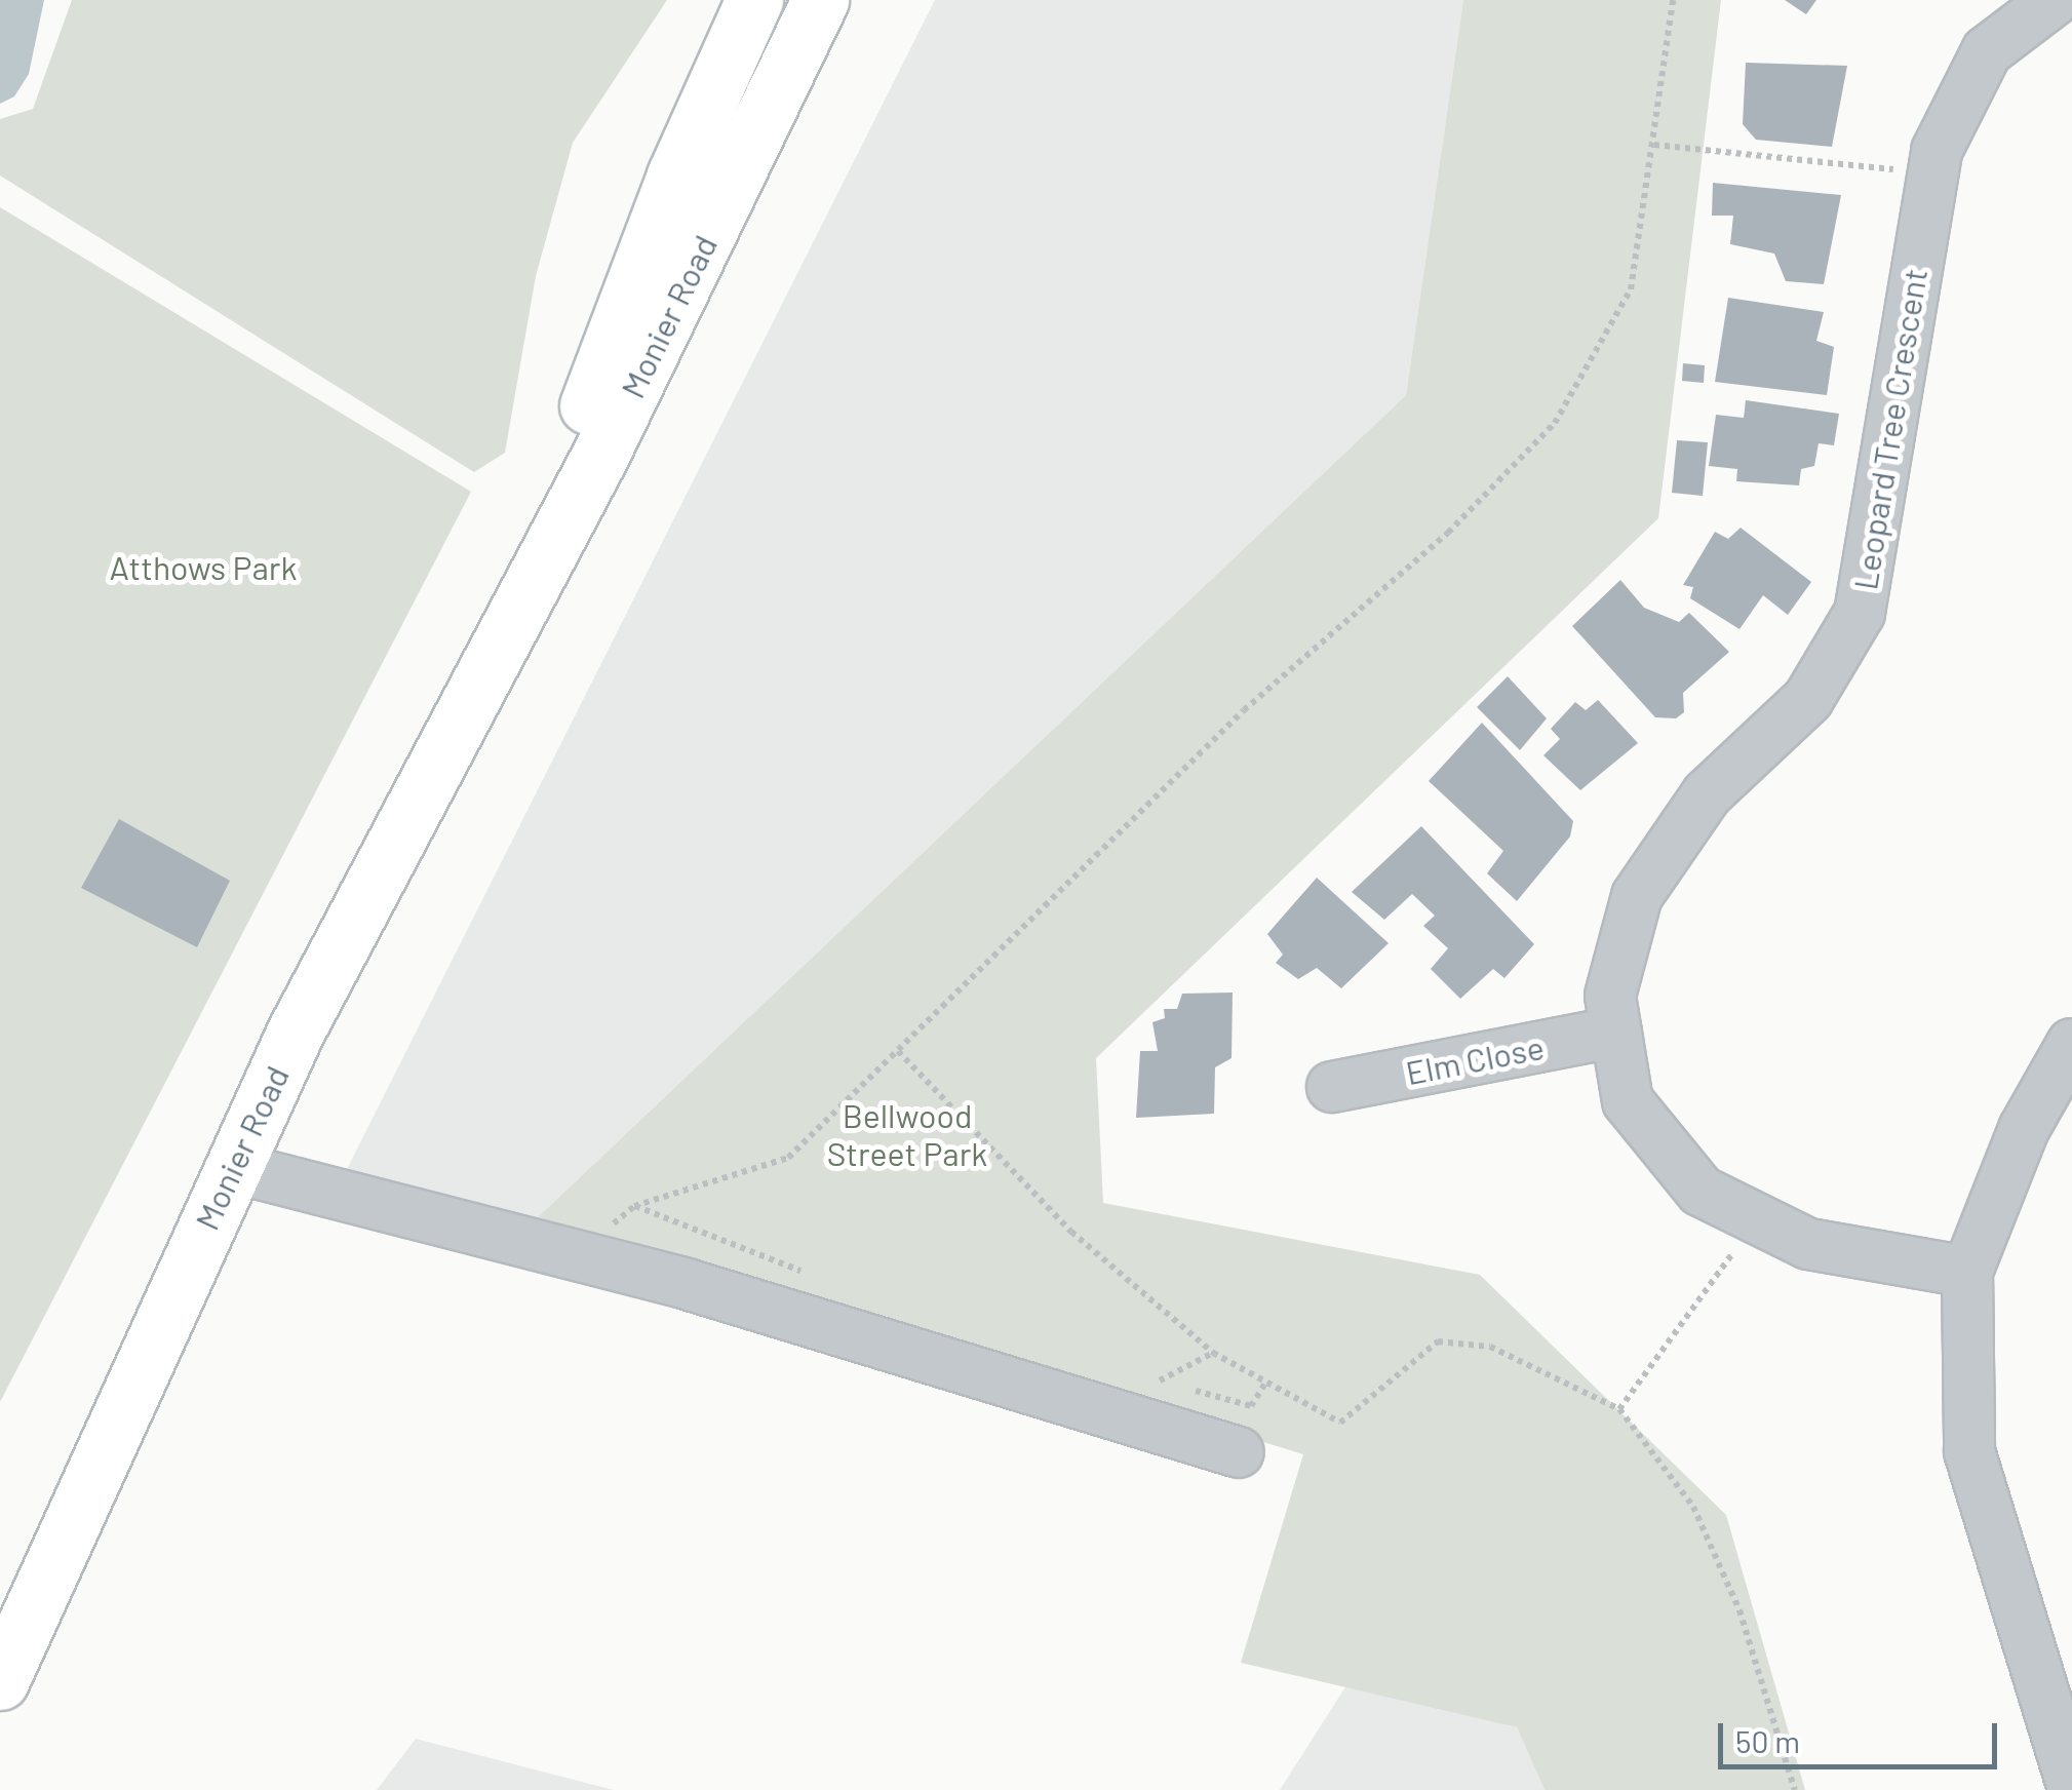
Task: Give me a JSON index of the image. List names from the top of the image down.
{
  "streets": {
    "main road": ["Monier Road"],
    "street": ["Leopard Tree Crescent", "Elm Close"]
  },
  "crossings": [
    ["Leopard Tree Crescent", "Elm Close"]
  ],
  "parks": ["Atthows Park", "Bellwood Street Park"],
  "scale_bar": "50 m"
}
